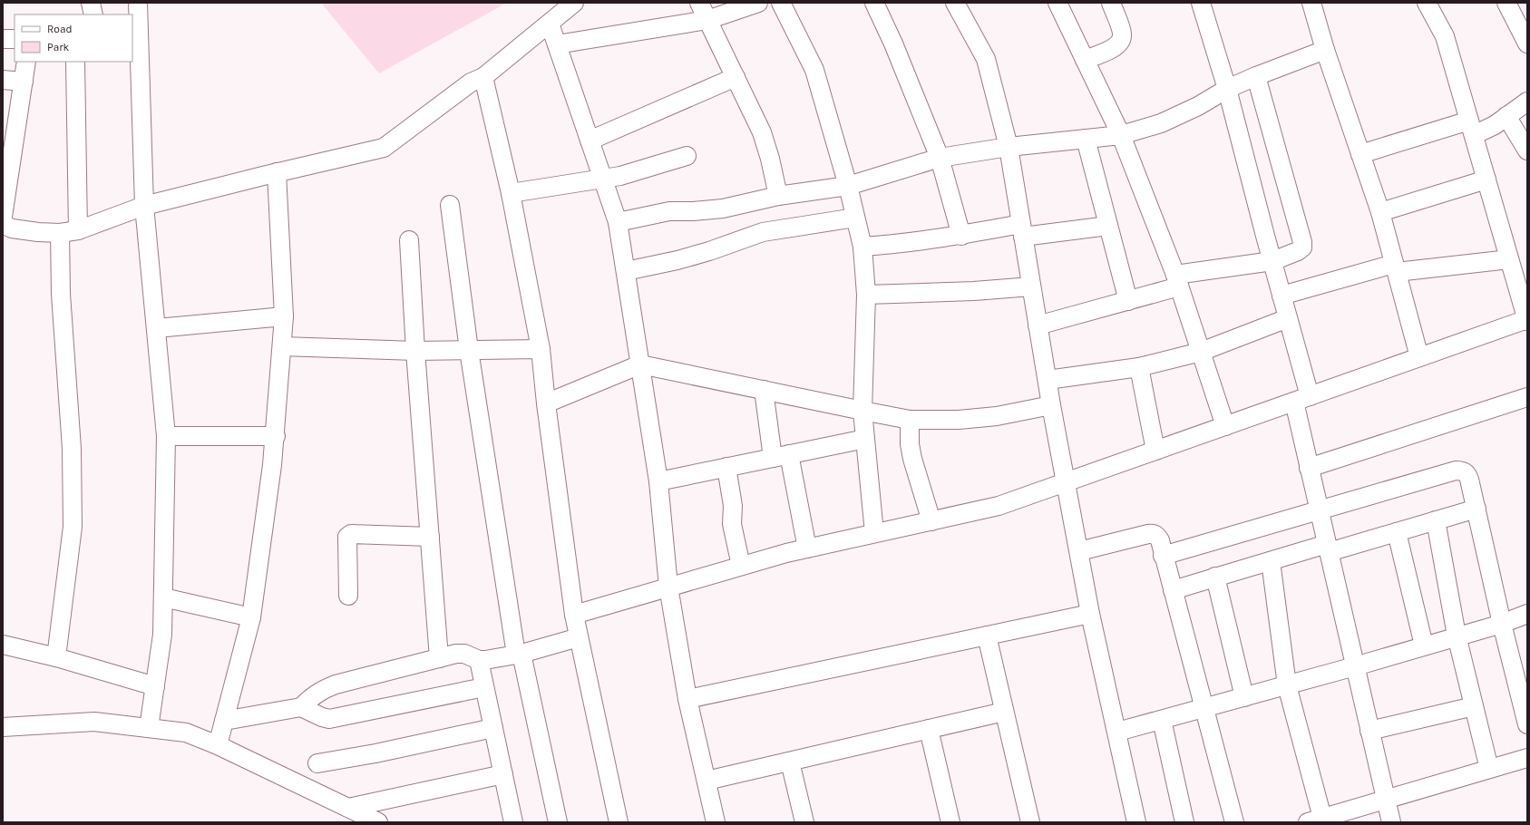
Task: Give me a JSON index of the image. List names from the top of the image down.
{
  "legend": ["Road", "Park"]
}
